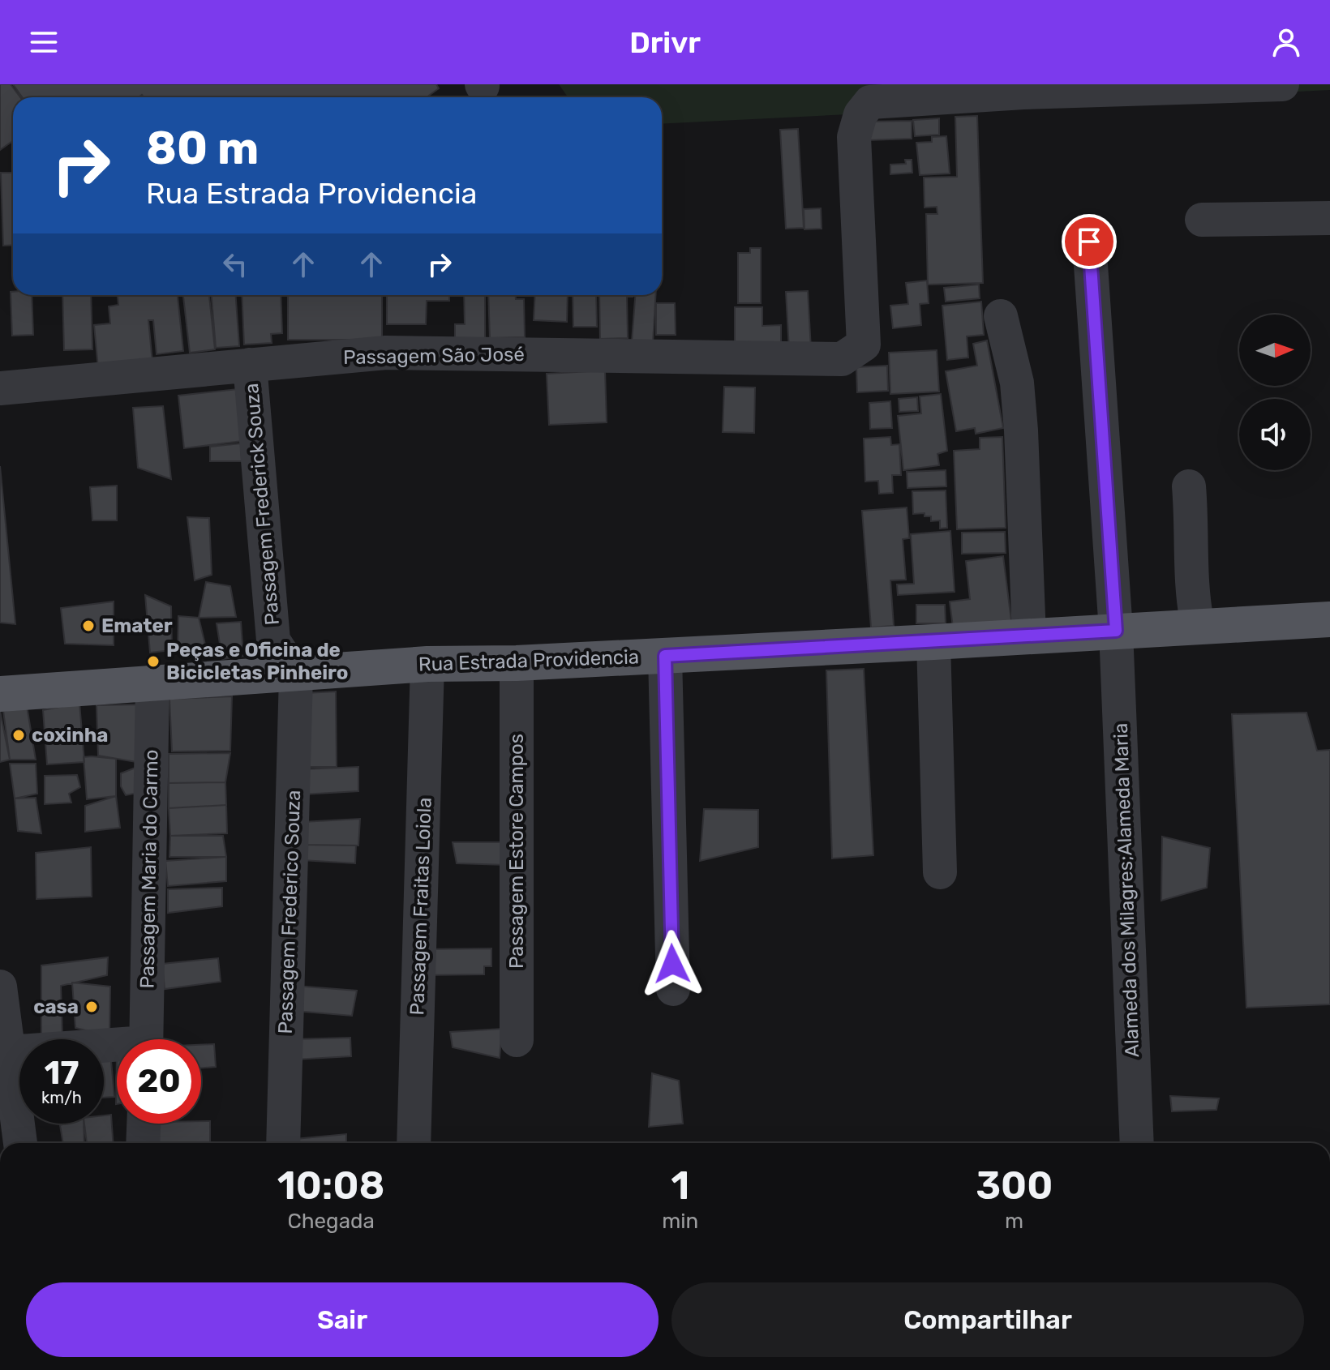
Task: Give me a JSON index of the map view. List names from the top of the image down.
{
  "streets": {
    "main road": ["Rua Estrada Providencia"],
    "street": [
      "Passagem São José",
      "Passagem Frederick Souza",
      "Passagem Estore Campos",
      "Passagem Maria do Carmo",
      "Alameda dos Milagres;Alameda Maria",
      "Passagem Fraitas Loiola",
      "Passagem Frederico Souza"
    ]
  },
  "crossings": [
    ["Passagem São José", "Passagem Frederick Souza"],
    ["Passagem Frederick Souza", "Rua Estrada Providencia"],
    ["Passagem Frederick Souza", "Passagem Frederico Souza"],
    ["Rua Estrada Providencia", "Passagem Estore Campos"],
    ["Rua Estrada Providencia", "Passagem Maria do Carmo"],
    ["Rua Estrada Providencia", "Alameda dos Milagres;Alameda Maria"],
    ["Rua Estrada Providencia", "Passagem Fraitas Loiola"],
    ["Rua Estrada Providencia", "Passagem Frederico Souza"]
  ],
  "places": [
    "Emater",
    "Peças e Oficina de Bicicletas Pinheiro",
    "coxinha",
    "casa"
  ],
  "north": "right",
  "page": {
    "header": "Drivr",
    "turn": ["80 m", "Rua Estrada Providencia"],
    "speed": "17 km/h",
    "limit": "20",
    "eta": [
      "10:08",
      "Chegada",
      "1",
      "min",
      "300",
      "m"
    ],
    "buttons": ["Sair", "Compartilhar"]
  }
}
